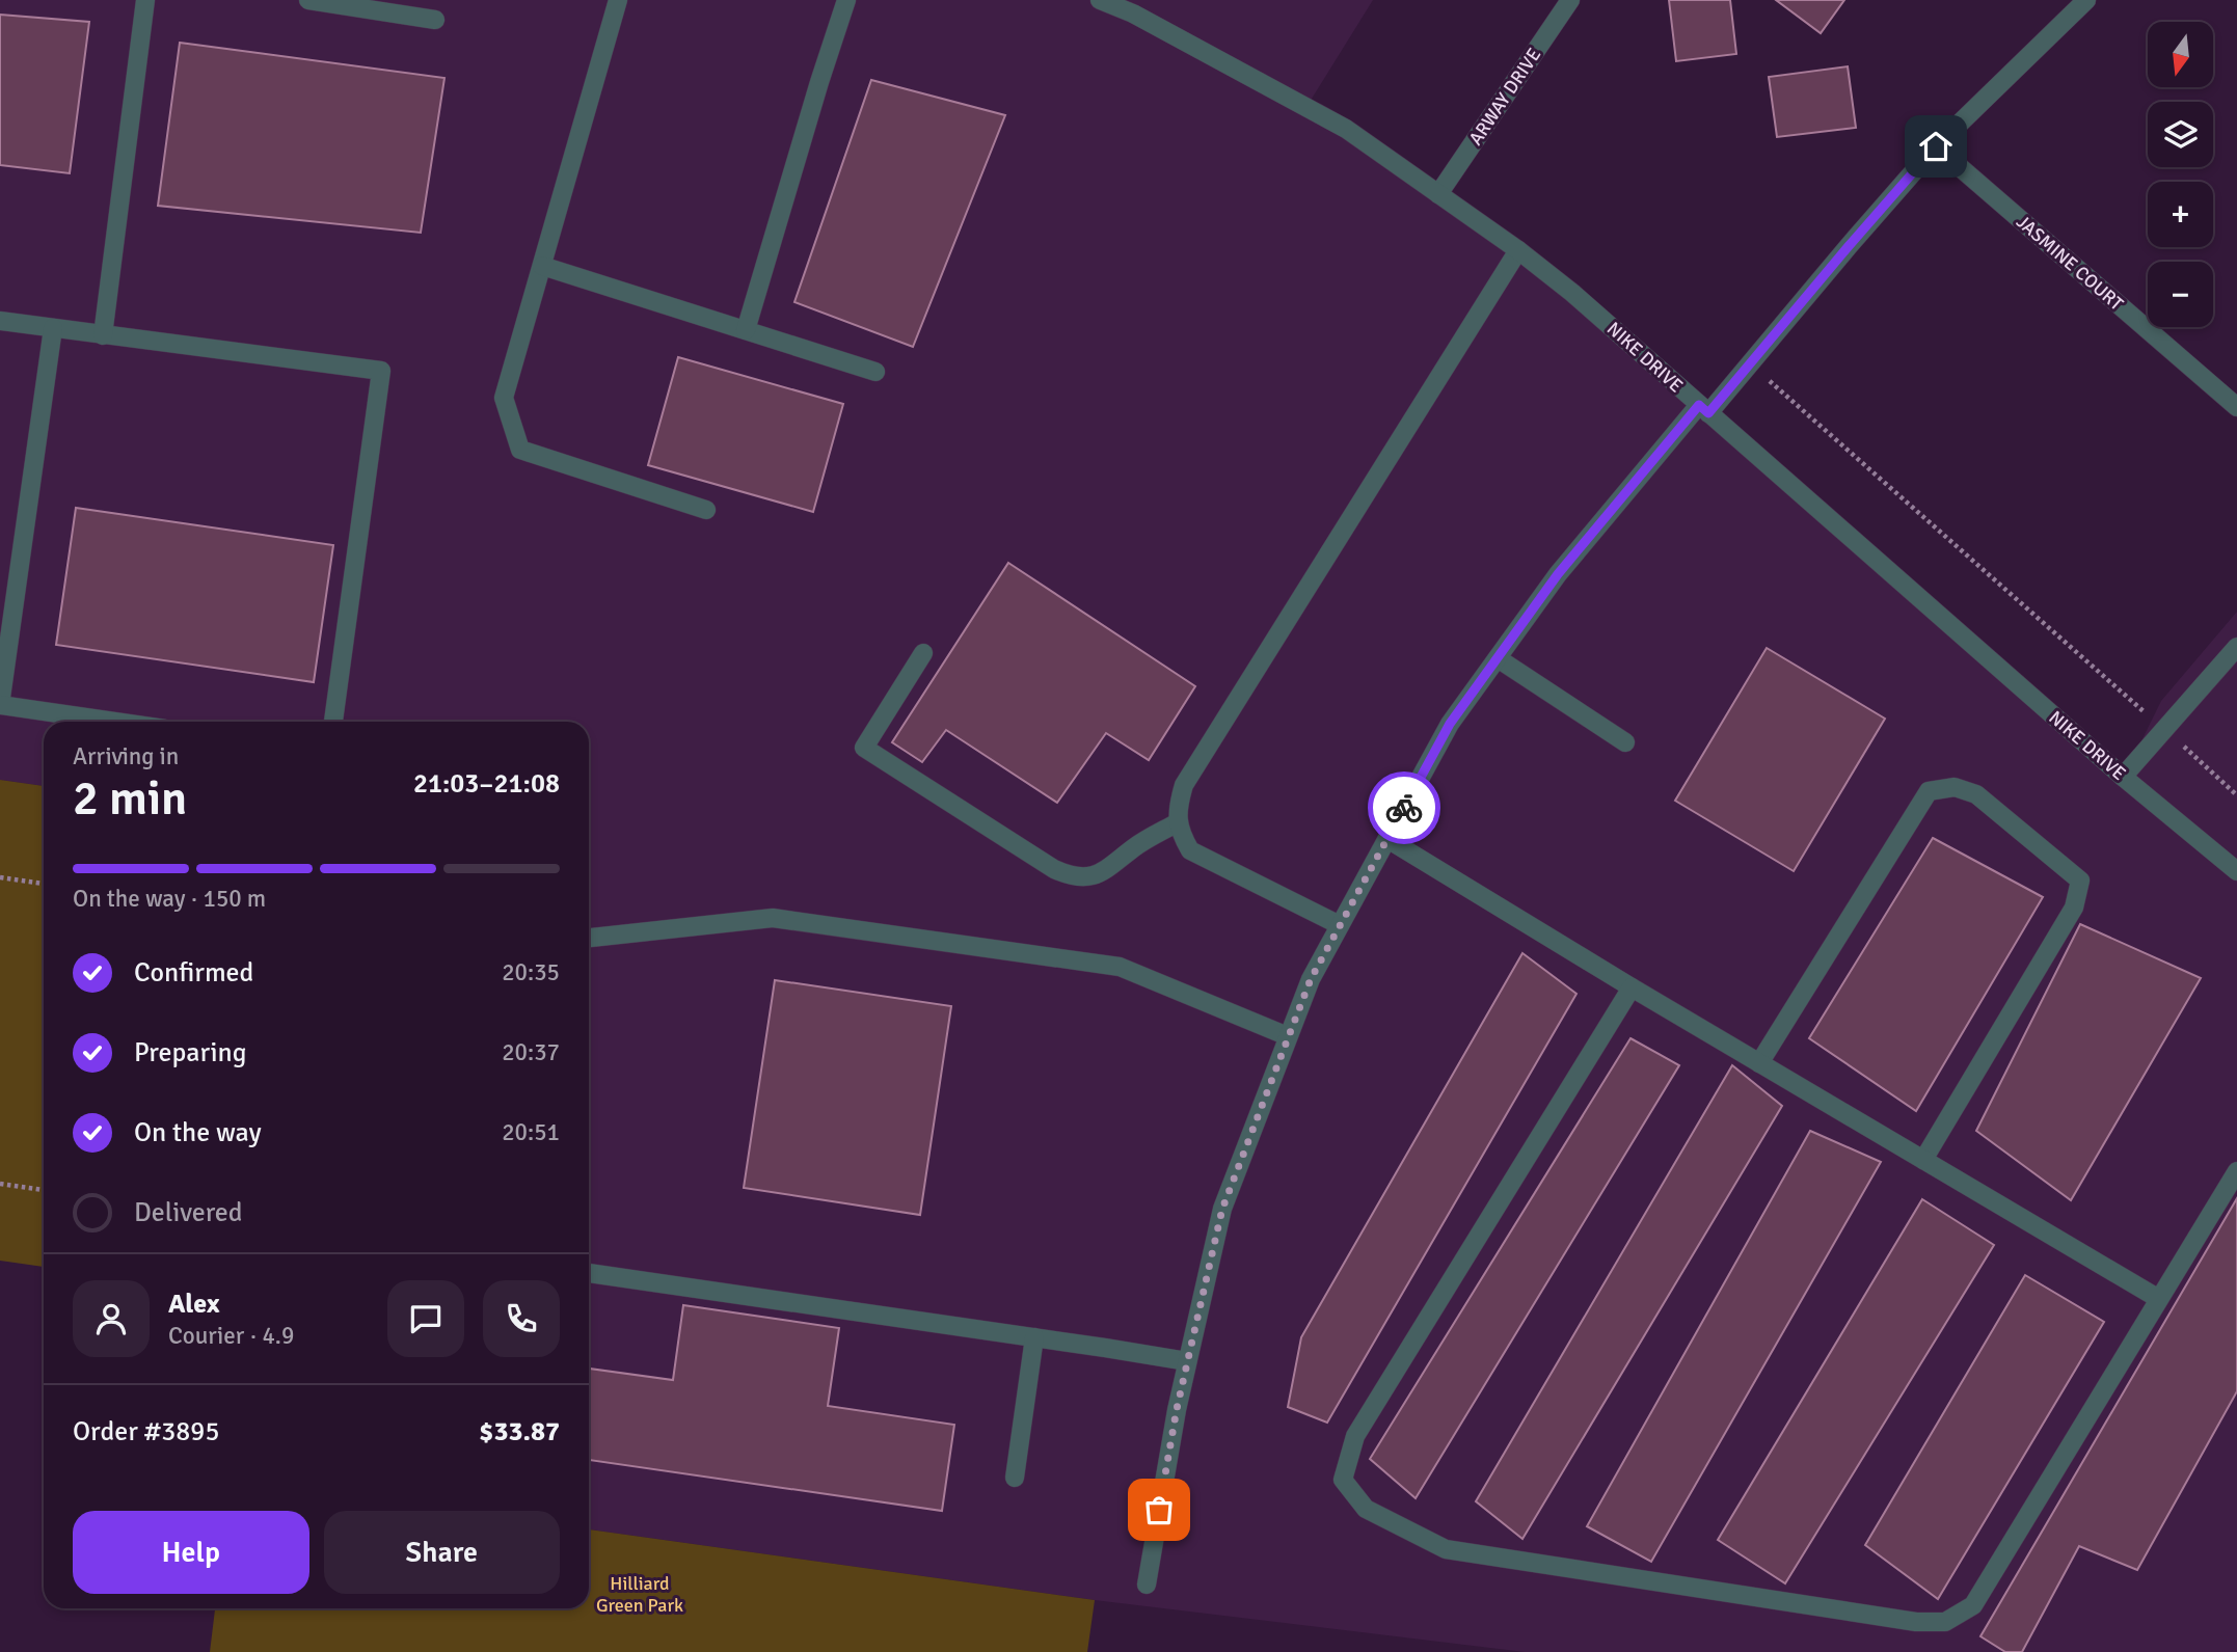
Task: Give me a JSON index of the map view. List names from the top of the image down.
{
  "streets": {
    "street": ["ARWAY DRIVE", "JASMINE COURT", "NIKE DRIVE"]
  },
  "crossings": [
    ["ARWAY DRIVE", "NIKE DRIVE"]
  ],
  "parks": ["Hilliard Green Park"],
  "north": "bottom",
  "page": {
    "map_buttons": ["+", "−"],
    "heading": ["2 min", "Arriving in", "21:03–21:08"],
    "panel": [
      "Alex",
      "Courier · 4.9",
      "Order #3895",
      "$33.87"
    ],
    "bar": "On the way · 150 m",
    "list": [
      ["Confirmed", "20:35"],
      ["Preparing", "20:37"],
      ["On the way", "20:51"],
      "Delivered"
    ],
    "buttons": ["Help", "Share"]
  }
}
